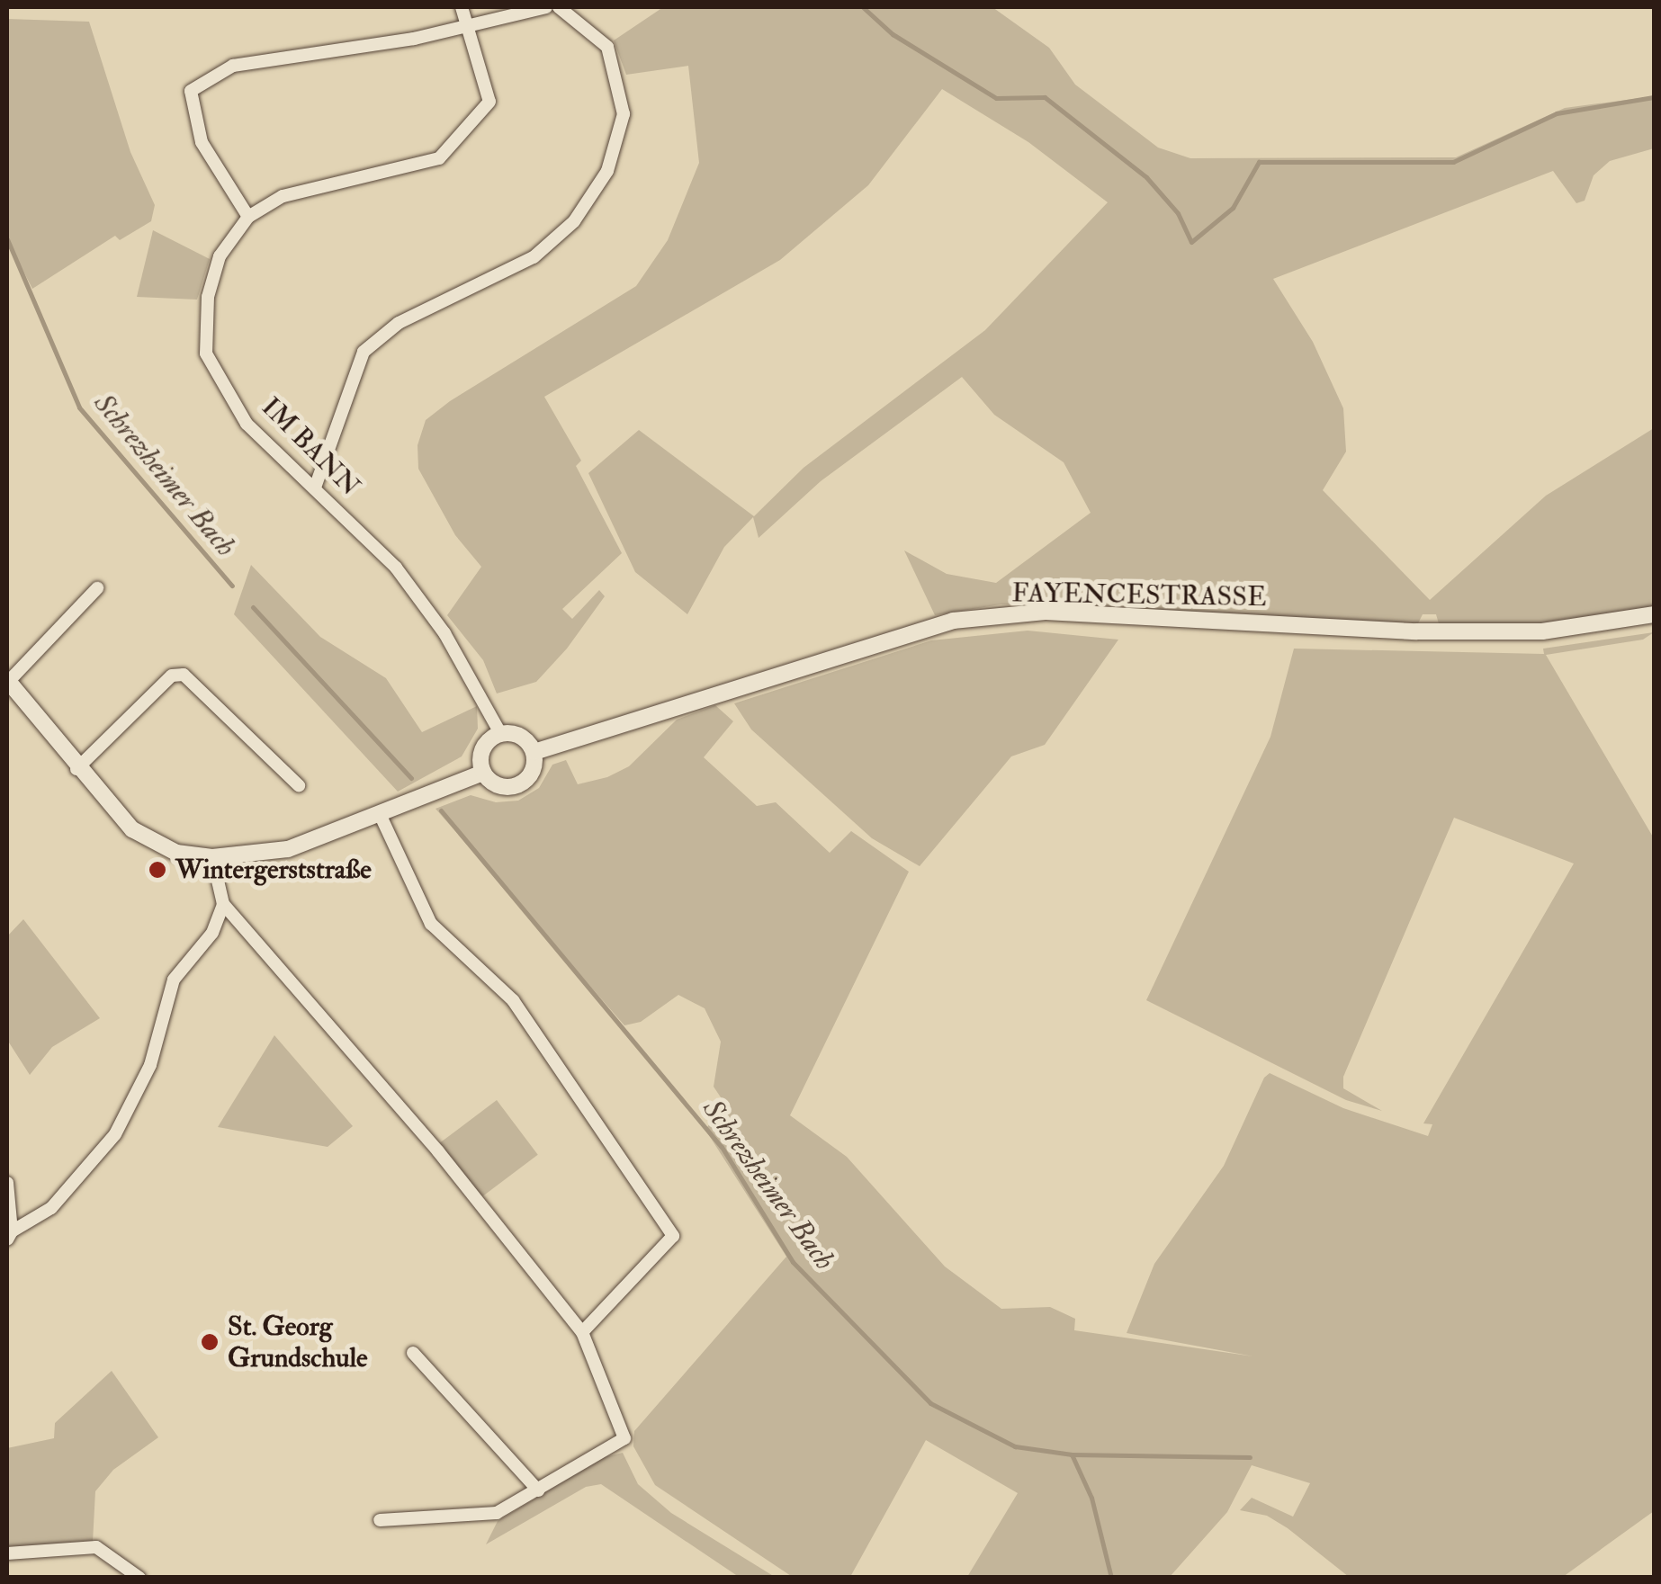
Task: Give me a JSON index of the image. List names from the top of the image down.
{
  "streets": {
    "street": ["IM BANN", "FAYENCESTRASSE"]
  },
  "crossings": [
    ["IM BANN", "FAYENCESTRASSE"]
  ],
  "water": ["Schrezheimer Bach"],
  "places": ["Wintergerststraße", "St. Georg Grundschule"]
}
